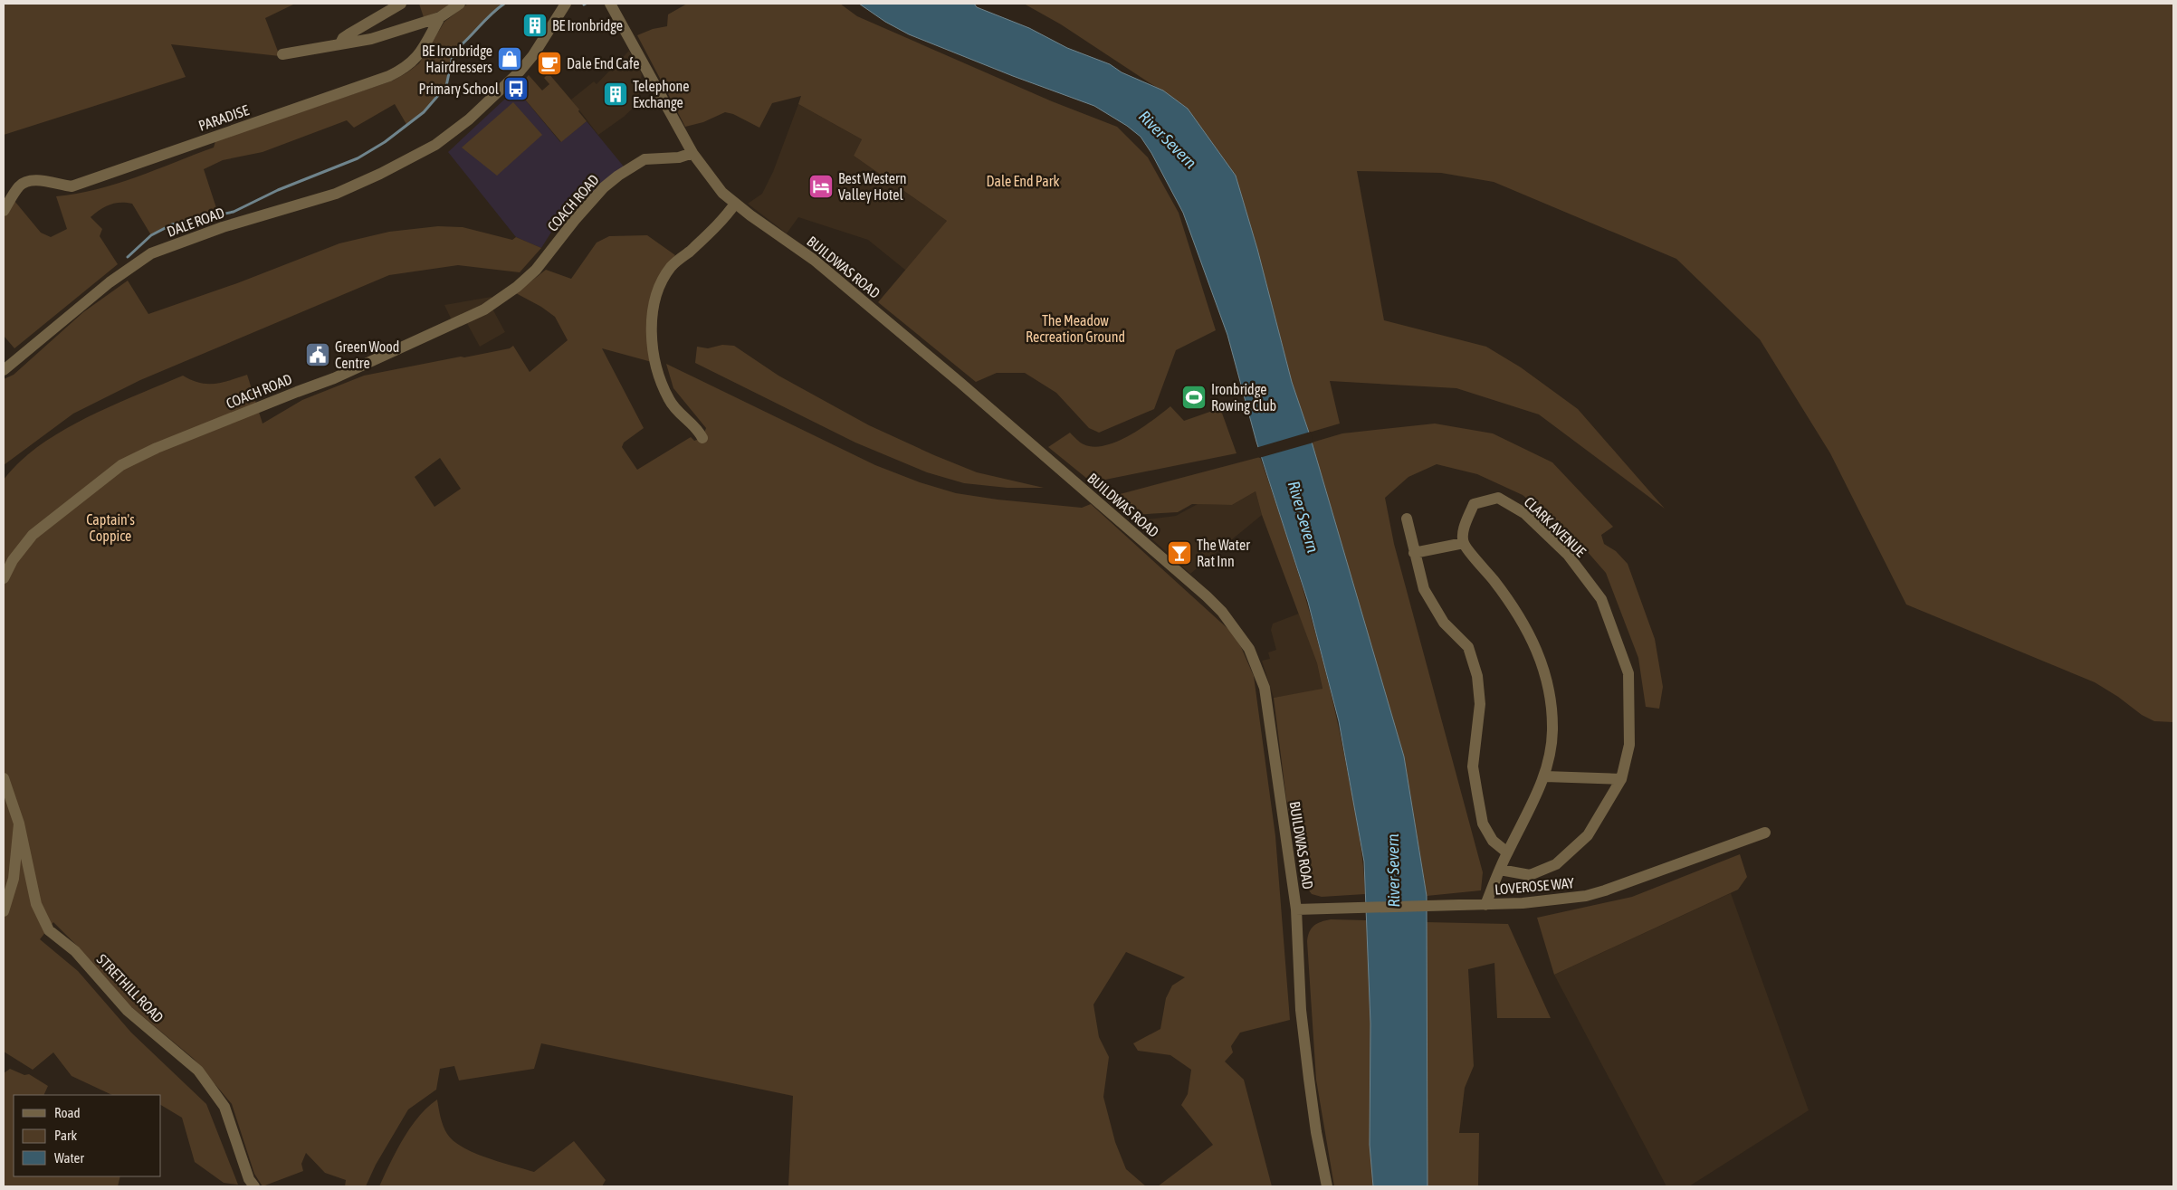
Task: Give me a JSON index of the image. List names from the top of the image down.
{
  "streets": {
    "street": [
      "PARADISE",
      "COACH ROAD",
      "DALE ROAD",
      "BUILDWAS ROAD",
      "CLARK AVENUE",
      "LOVEROSE WAY",
      "STRETHILL ROAD"
    ]
  },
  "crossings": [
    ["COACH ROAD", "BUILDWAS ROAD"],
    ["BUILDWAS ROAD", "LOVEROSE WAY"]
  ],
  "water": ["River Severn"],
  "parks": ["Dale End Park", "The Meadow Recreation Ground", "Captain's Coppice"],
  "places": {
    "building": ["BE Ironbridge", "Telephone Exchange"],
    "shop": ["BE Ironbridge Hairdressers"],
    "cafe": ["Dale End Cafe"],
    "bus stop": ["Primary School"],
    "hotel": ["Best Western Valley Hotel"],
    "public building": ["Green Wood Centre"],
    "sports": ["Ironbridge Rowing Club"],
    "bar": ["The Water Rat Inn"]
  },
  "legend": ["Road", "Park", "Water"]
}
